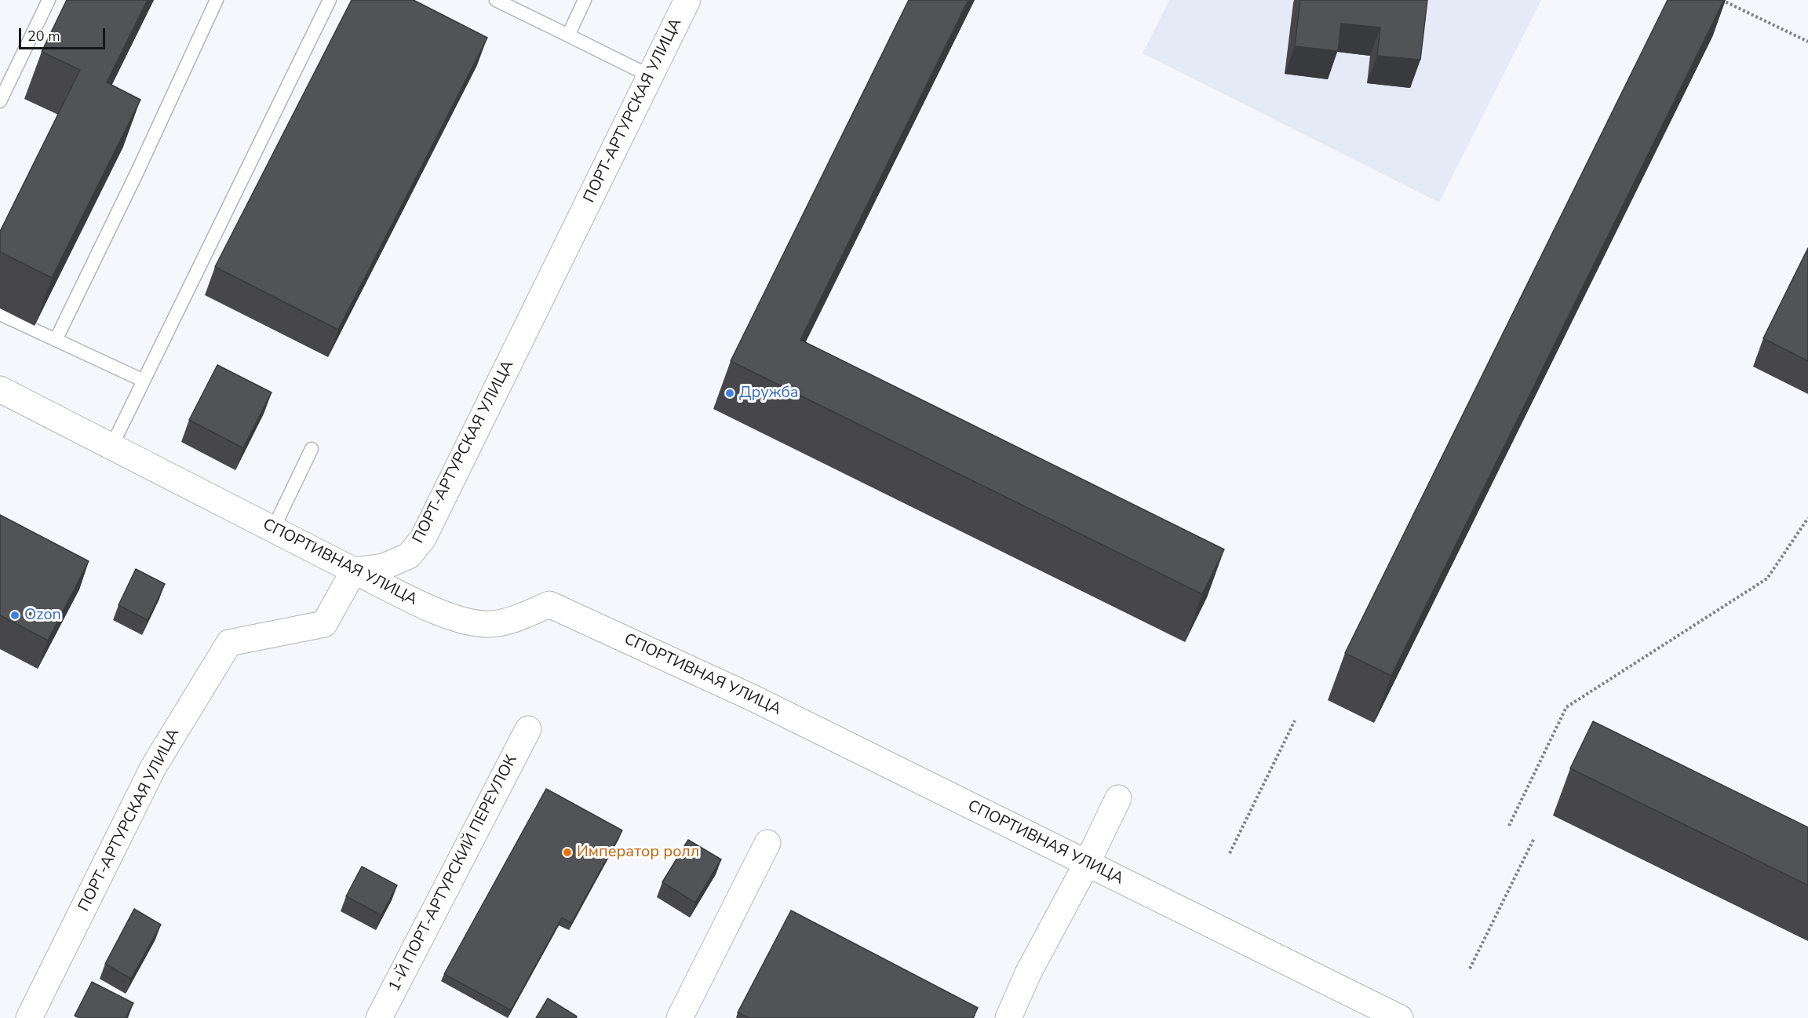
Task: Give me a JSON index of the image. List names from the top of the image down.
{
  "streets": {
    "street": ["ПОРТ-АРТУРСКАЯ УЛИЦА", "СПОРТИВНАЯ УЛИЦА", "1-Й ПОРТ-АРТУРСКИЙ ПЕРЕУЛОК"]
  },
  "crossings": [
    ["ПОРТ-АРТУРСКАЯ УЛИЦА", "СПОРТИВНАЯ УЛИЦА"]
  ],
  "places": ["Дружба", "Ozon", "Император ролл"],
  "scale_bar": "20 m"
}
